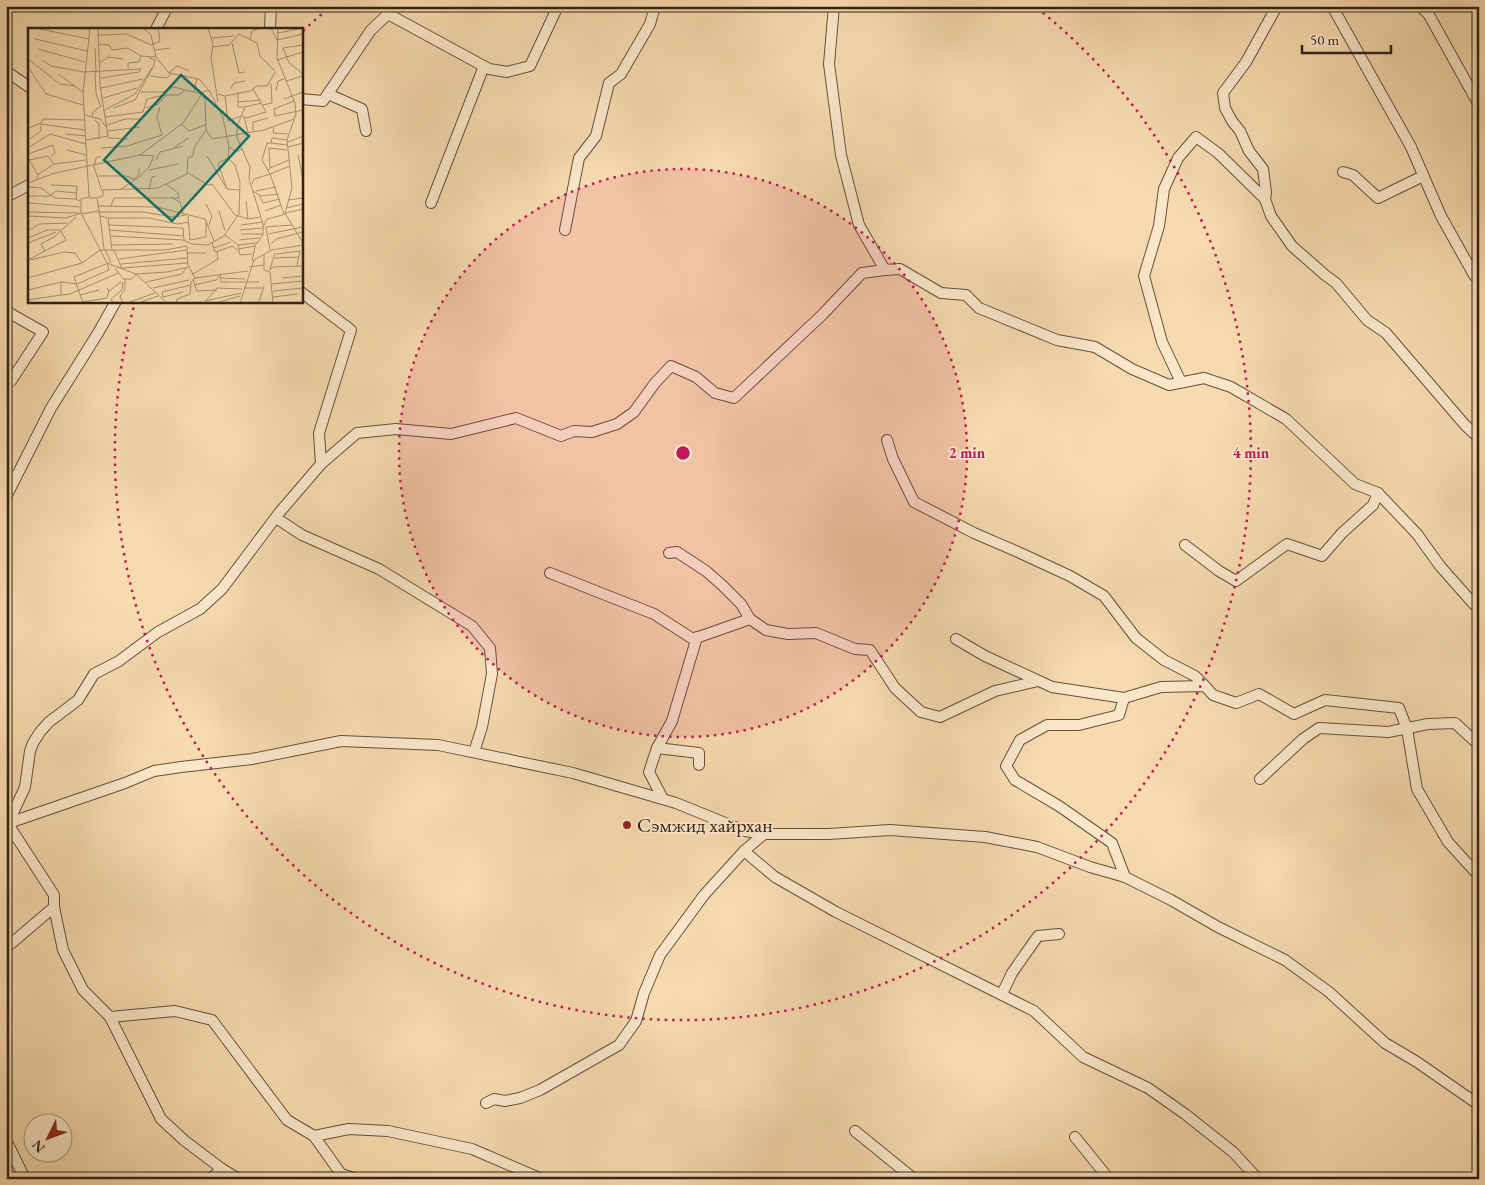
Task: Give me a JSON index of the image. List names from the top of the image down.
{
  "places": ["Сэмжид хайрхан"],
  "scale_bar": "50 m",
  "north": "bottom left",
  "rings": ["2 min", "4 min"]
}
